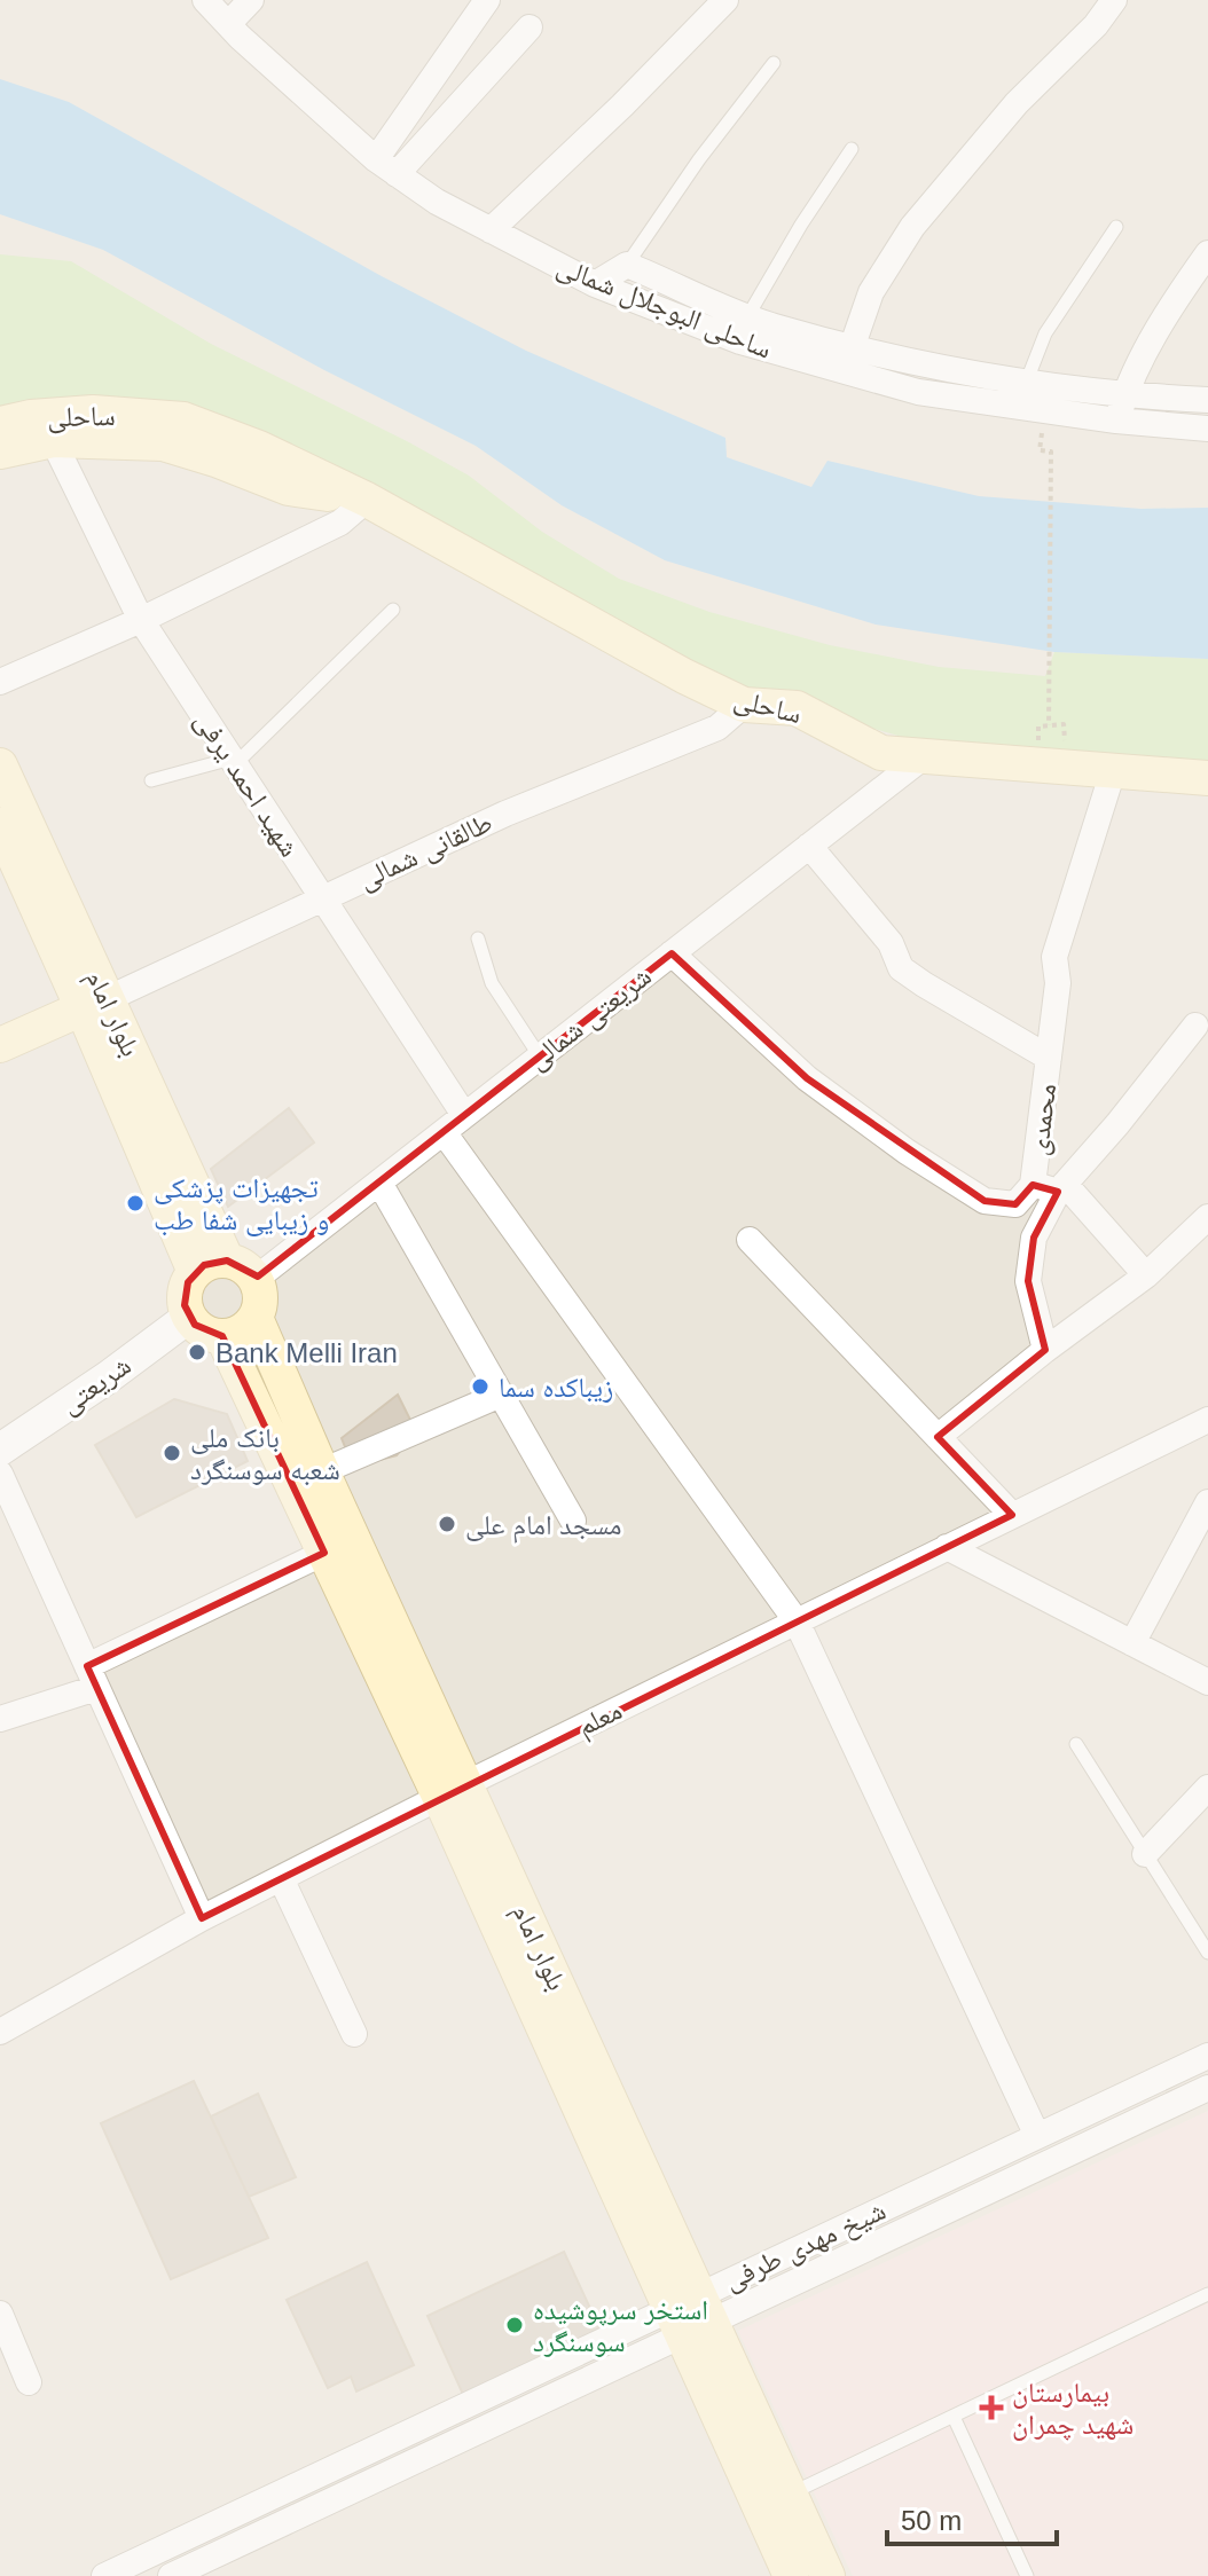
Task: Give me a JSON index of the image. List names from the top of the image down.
{
  "streets": {
    "main road": ["ساحلی", "بلوار امام"],
    "street": [
      "ساحلی البوجلال شمالی",
      "شهید احمد یرفی",
      "طالقانی شمالی",
      "شریعتی شمالی",
      "محمدی",
      "شریعتی",
      "معلم",
      "شیخ مهدی طرفی"
    ]
  },
  "crossings": [
    ["ساحلی", "شهید احمد یرفی"],
    ["ساحلی", "طالقانی شمالی"],
    ["ساحلی", "شریعتی شمالی"],
    ["ساحلی", "محمدی"],
    ["شهید احمد یرفی", "طالقانی شمالی"],
    ["شهید احمد یرفی", "شریعتی شمالی"],
    ["طالقانی شمالی", "بلوار امام"],
    ["بلوار امام", "شریعتی شمالی"],
    ["بلوار امام", "شریعتی"],
    ["بلوار امام", "معلم"],
    ["بلوار امام", "شیخ مهدی طرفی"],
    ["شریعتی شمالی", "محمدی"],
    ["شریعتی شمالی", "شریعتی"]
  ],
  "places": {
    "other": [
      "تجهیزات پزشکی و زیبایی شفا طب",
      "Bank Melli Iran",
      "زیباکده سما",
      "بانک ملی شعبه سوسنگرد",
      "مسجد امام علی",
      "استخر سرپوشیده سوسنگرد"
    ],
    "health": ["بیمارستان شهید چمران"]
  },
  "scale_bar": "50 m"
}
